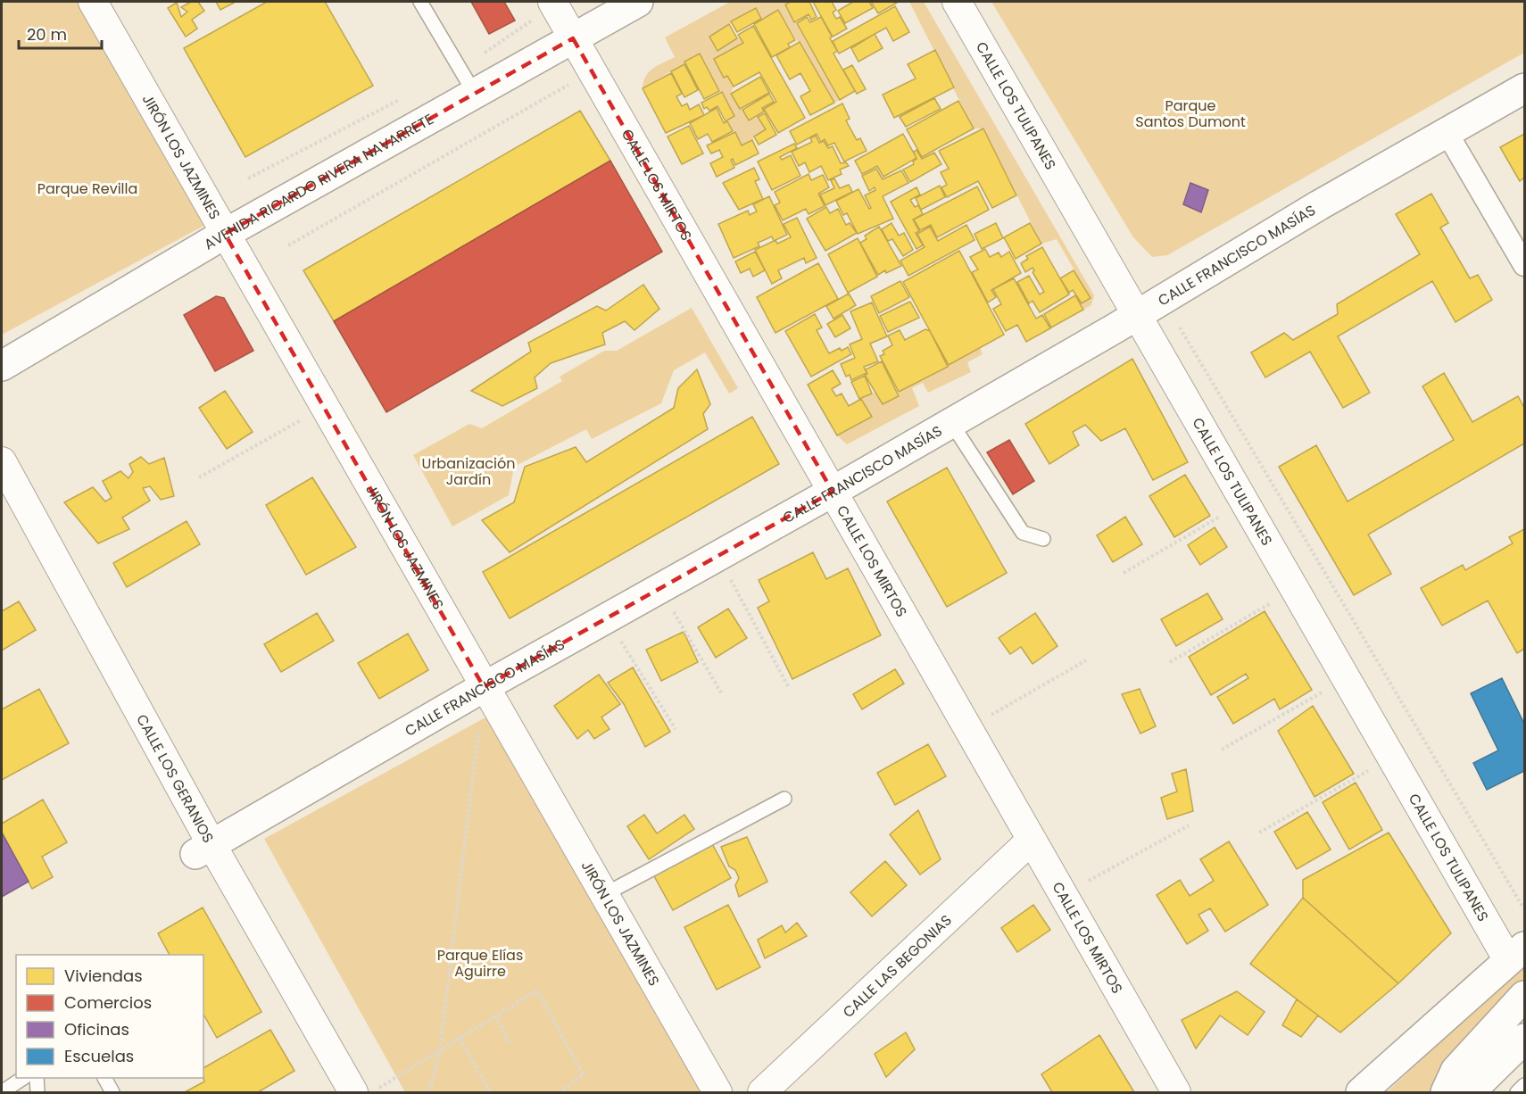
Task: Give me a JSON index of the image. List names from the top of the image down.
{
  "streets": {
    "main road": ["AVENIDA RICARDO RIVERA NAVARRETE", "CALLE FRANCISCO MASÍAS"],
    "street": [
      "CALLE LOS TULIPANES",
      "JIRÓN LOS JAZMINES",
      "CALLE LOS MIRTOS",
      "CALLE LOS GERANIOS",
      "CALLE LAS BEGONIAS"
    ]
  },
  "crossings": [
    ["CALLE LOS TULIPANES", "CALLE FRANCISCO MASÍAS"],
    ["JIRÓN LOS JAZMINES", "AVENIDA RICARDO RIVERA NAVARRETE"],
    ["JIRÓN LOS JAZMINES", "CALLE FRANCISCO MASÍAS"],
    ["AVENIDA RICARDO RIVERA NAVARRETE", "CALLE LOS MIRTOS"],
    ["CALLE LOS MIRTOS", "CALLE FRANCISCO MASÍAS"],
    ["CALLE LOS MIRTOS", "CALLE LAS BEGONIAS"],
    ["CALLE FRANCISCO MASÍAS", "CALLE LOS GERANIOS"]
  ],
  "parks": [
    "Parque Santos Dumont",
    "Parque Revilla",
    "Urbanización Jardín",
    "Parque Elías Aguirre"
  ],
  "legend": [
    "Viviendas",
    "Comercios",
    "Oficinas",
    "Escuelas"
  ],
  "scale_bar": "20 m"
}
